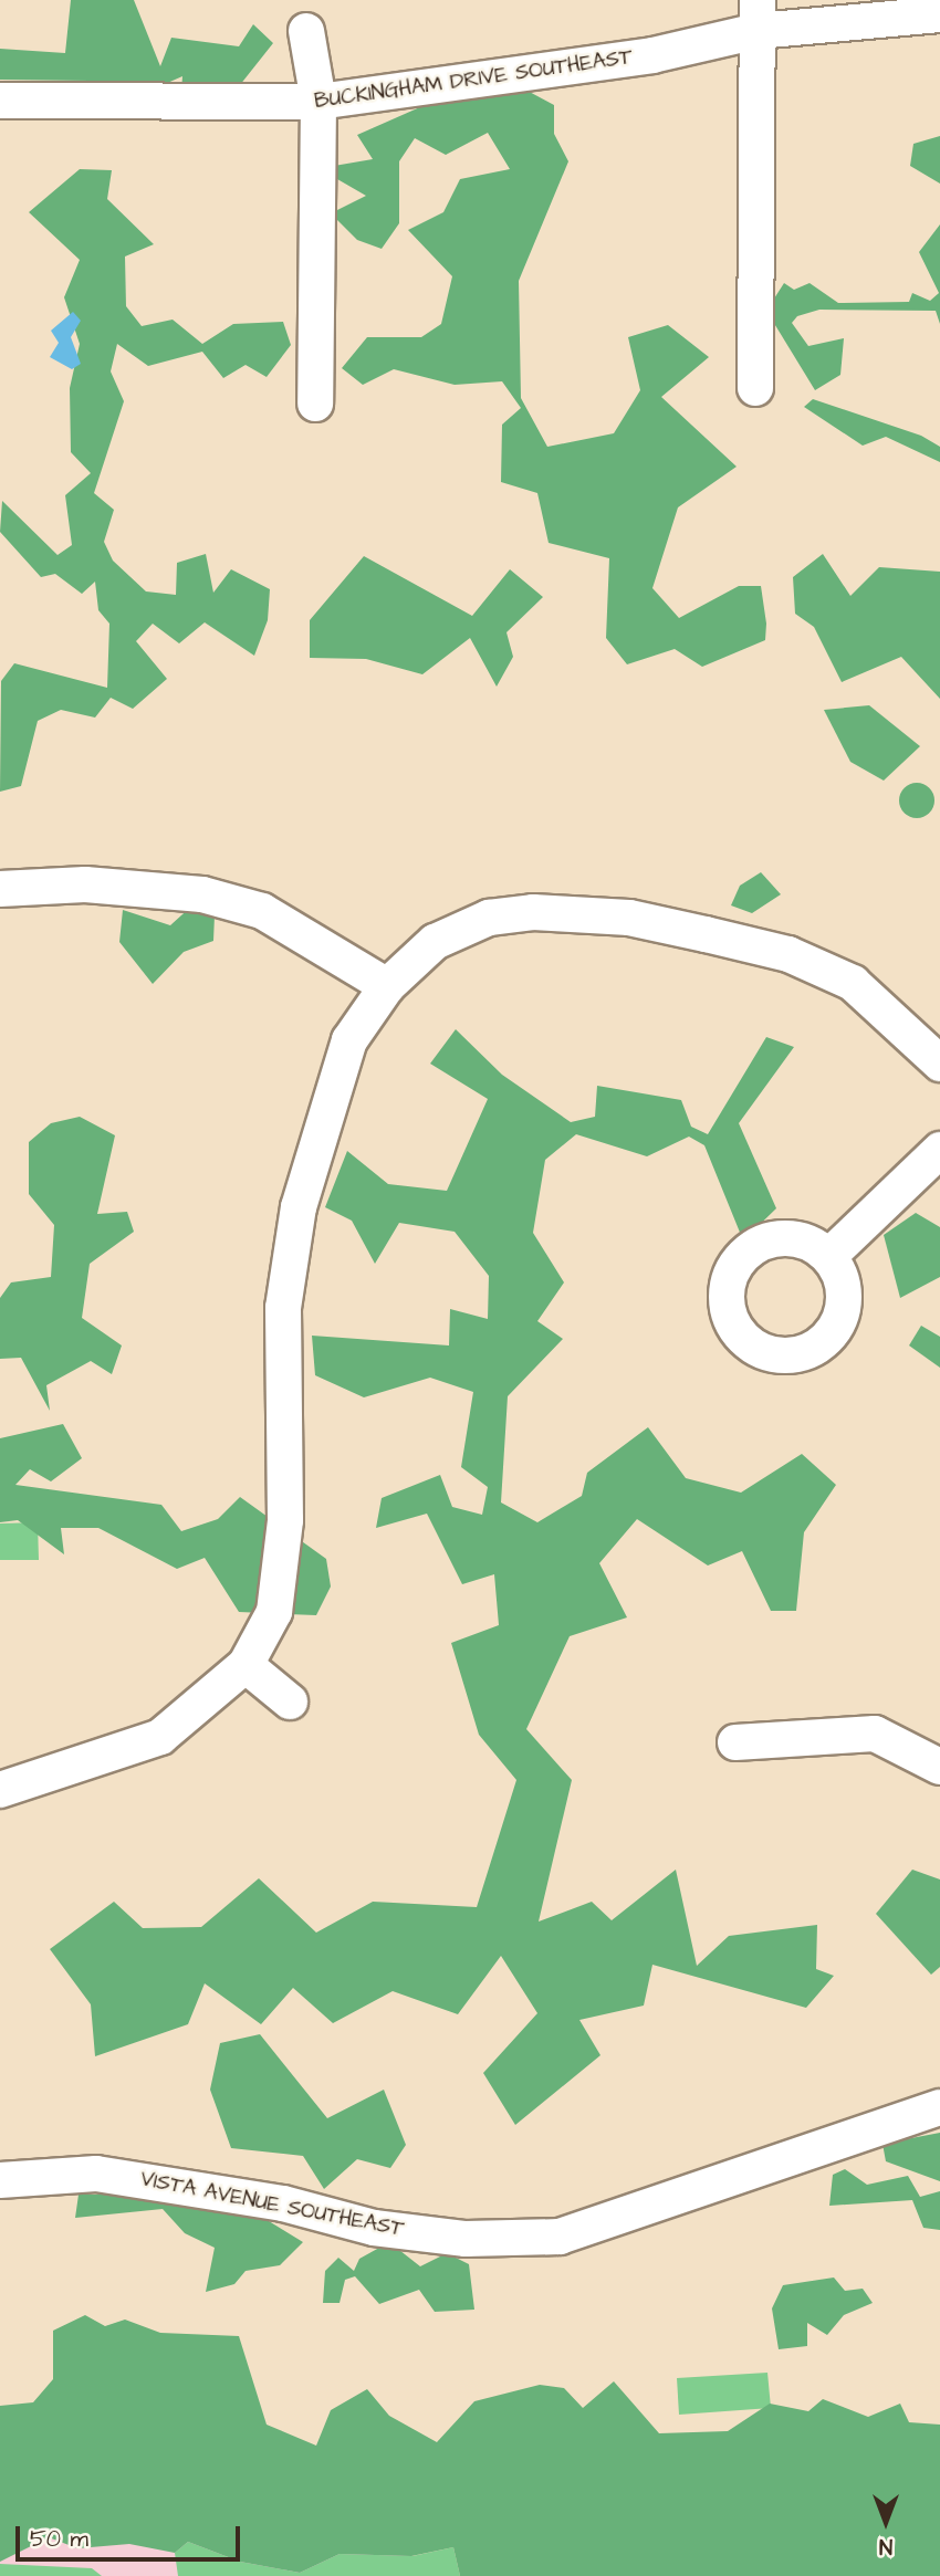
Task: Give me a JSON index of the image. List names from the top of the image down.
{
  "streets": {
    "street": ["BUCKINGHAM DRIVE SOUTHEAST", "VISTA AVENUE SOUTHEAST"]
  },
  "scale_bar": "50 m",
  "north": "bottom"
}
